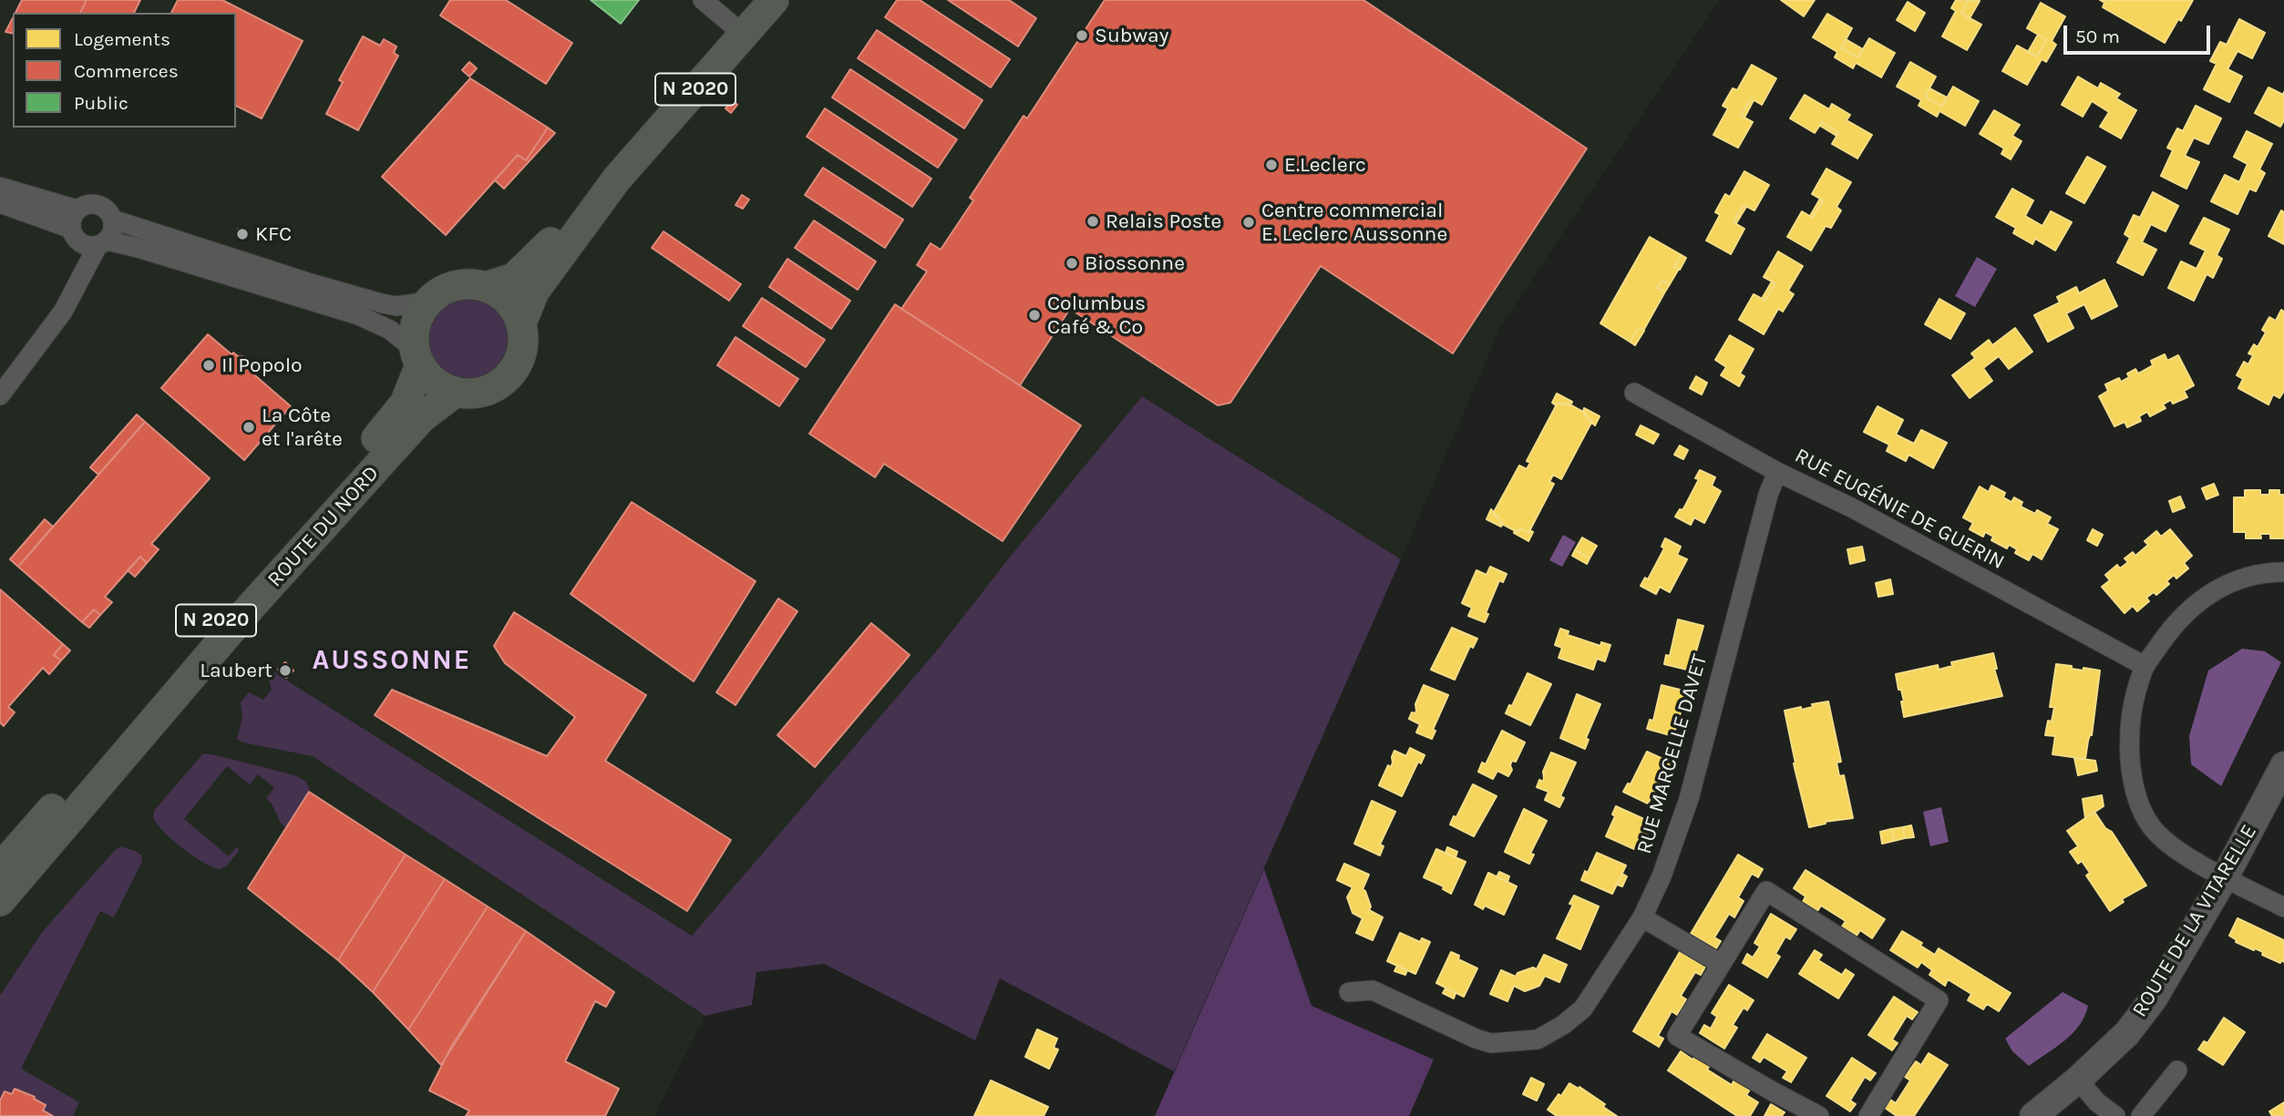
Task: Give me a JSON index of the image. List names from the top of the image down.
{
  "streets": {
    "main road": ["N 2020", "ROUTE DU NORD"],
    "street": ["RUE EUGÉNIE DE GUERIN", "RUE MARCELLE DAVET", "ROUTE DE LA VITARELLE"]
  },
  "crossings": [
    ["N 2020", "ROUTE DU NORD"],
    ["RUE EUGÉNIE DE GUERIN", "RUE MARCELLE DAVET"]
  ],
  "districts": ["AUSSONNE"],
  "places": [
    "Subway",
    "E.Leclerc",
    "Relais Poste",
    "Centre commercial E. Leclerc Aussonne",
    "KFC",
    "Biossonne",
    "Columbus Café & Co",
    "Il Popolo",
    "La Côte et l'arête",
    "Laubert"
  ],
  "legend": ["Logements", "Commerces", "Public"],
  "scale_bar": "50 m"
}
